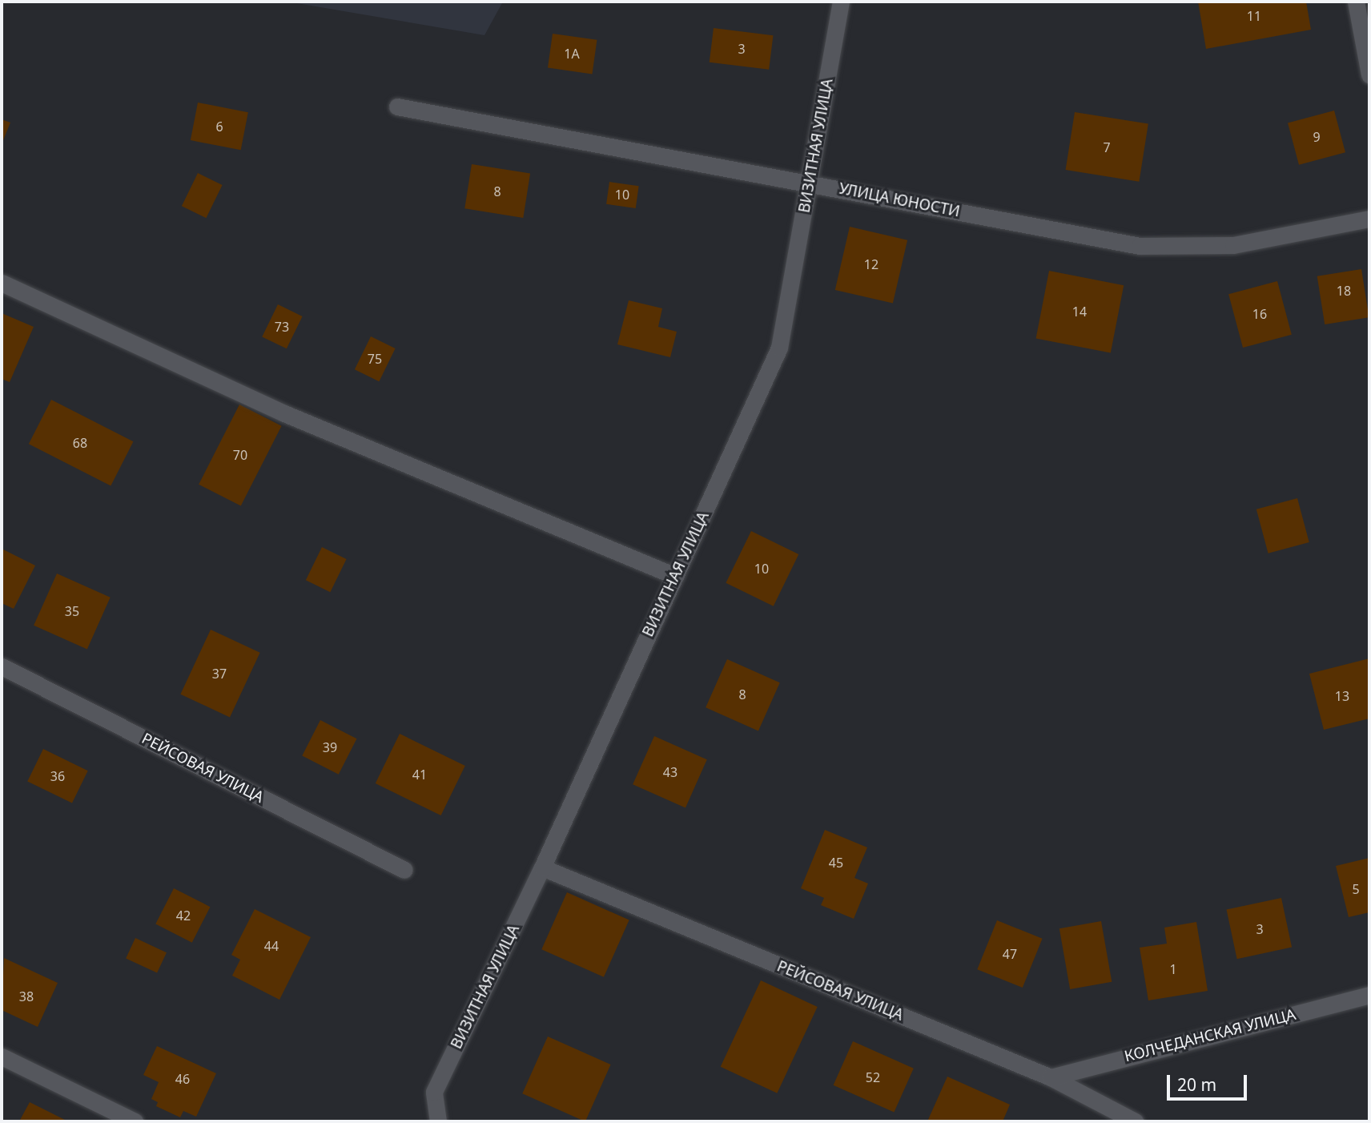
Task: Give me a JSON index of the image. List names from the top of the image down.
{
  "streets": {
    "street": [
      "ВИЗИТНАЯ УЛИЦА",
      "УЛИЦА ЮНОСТИ",
      "РЕЙСОВАЯ УЛИЦА",
      "КОЛЧЕДАНСКАЯ УЛИЦА"
    ]
  },
  "crossings": [
    ["ВИЗИТНАЯ УЛИЦА", "УЛИЦА ЮНОСТИ"],
    ["ВИЗИТНАЯ УЛИЦА", "РЕЙСОВАЯ УЛИЦА"],
    ["РЕЙСОВАЯ УЛИЦА", "КОЛЧЕДАНСКАЯ УЛИЦА"]
  ],
  "house_numbers": [
    "11",
    "3",
    "1А",
    "6",
    "9",
    "7",
    "8",
    "10",
    "12",
    "18",
    "14",
    "16",
    "73",
    "75",
    "68",
    "70",
    "10",
    "35",
    "37",
    "8",
    "13",
    "39",
    "43",
    "41",
    "36",
    "45",
    "5",
    "42",
    "3",
    "44",
    "47",
    "1",
    "38",
    "52",
    "46"
  ],
  "scale_bar": "20 m"
}
